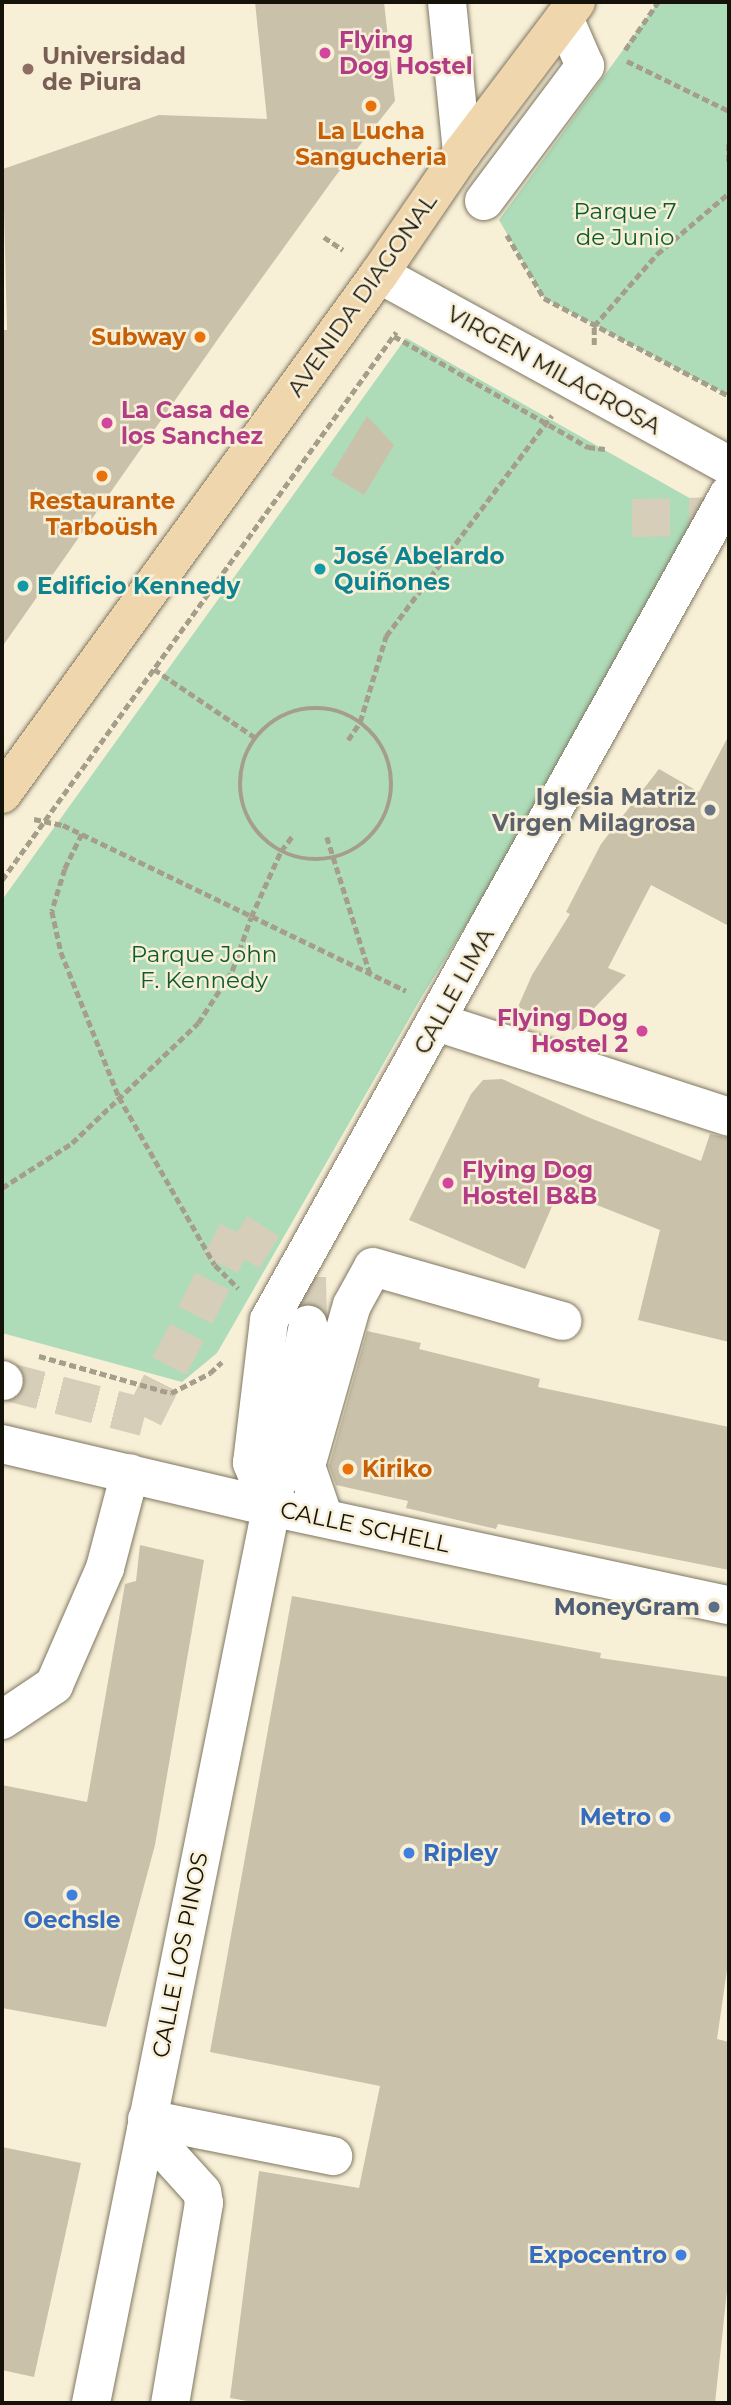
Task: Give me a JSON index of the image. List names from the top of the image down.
{
  "streets": {
    "main road": ["AVENIDA DIAGONAL"],
    "street": [
      "VIRGEN MILAGROSA",
      "CALLE LIMA",
      "CALLE SCHELL",
      "CALLE LOS PINOS"
    ]
  },
  "crossings": [
    ["AVENIDA DIAGONAL", "VIRGEN MILAGROSA"],
    ["CALLE LIMA", "CALLE SCHELL"],
    ["CALLE LIMA", "CALLE LOS PINOS"],
    ["CALLE SCHELL", "CALLE LOS PINOS"]
  ],
  "parks": ["Parque 7 de Junio", "Parque John F. Kennedy"],
  "places": [
    "Flying Dog Hostel",
    "Universidad de Piura",
    "La Lucha Sangucheria",
    "Subway",
    "La Casa de los Sanchez",
    "Restaurante Tarboüsh",
    "José Abelardo Quiñones",
    "Edificio Kennedy",
    "Iglesia Matriz Virgen Milagrosa",
    "Flying Dog Hostel 2",
    "Flying Dog Hostel B&B",
    "Kiriko",
    "MoneyGram",
    "Metro",
    "Ripley",
    "Oechsle",
    "Expocentro"
  ]
}
